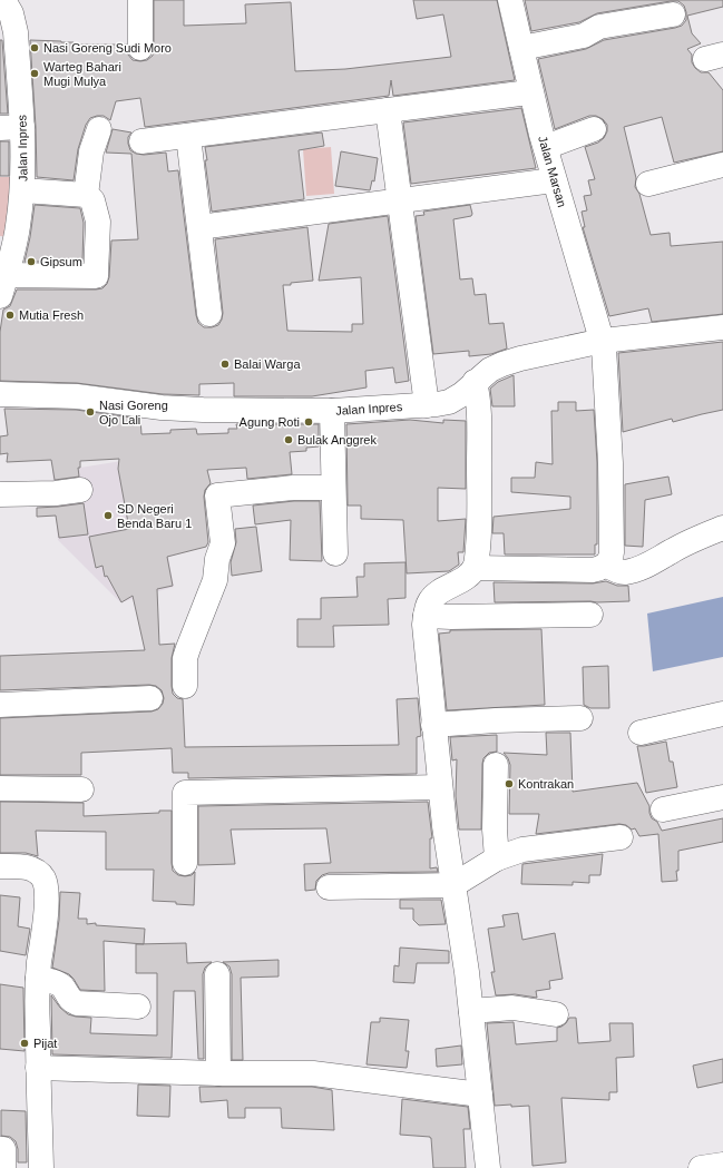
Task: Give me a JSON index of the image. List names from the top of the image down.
{
  "streets": {
    "street": ["Jalan Inpres", "Jalan Marsan"]
  },
  "crossings": [
    ["Jalan Inpres", "Jalan Marsan"]
  ],
  "places": [
    "Nasi Goreng Sudi Moro",
    "Warteg Bahari Mugi Mulya",
    "Gipsum",
    "Mutia Fresh",
    "Balai Warga",
    "Nasi Goreng Ojo Lali",
    "Agung Roti",
    "Bulak Anggrek",
    "SD Negeri Benda Baru 1",
    "Kontrakan",
    "Pijat"
  ]
}
